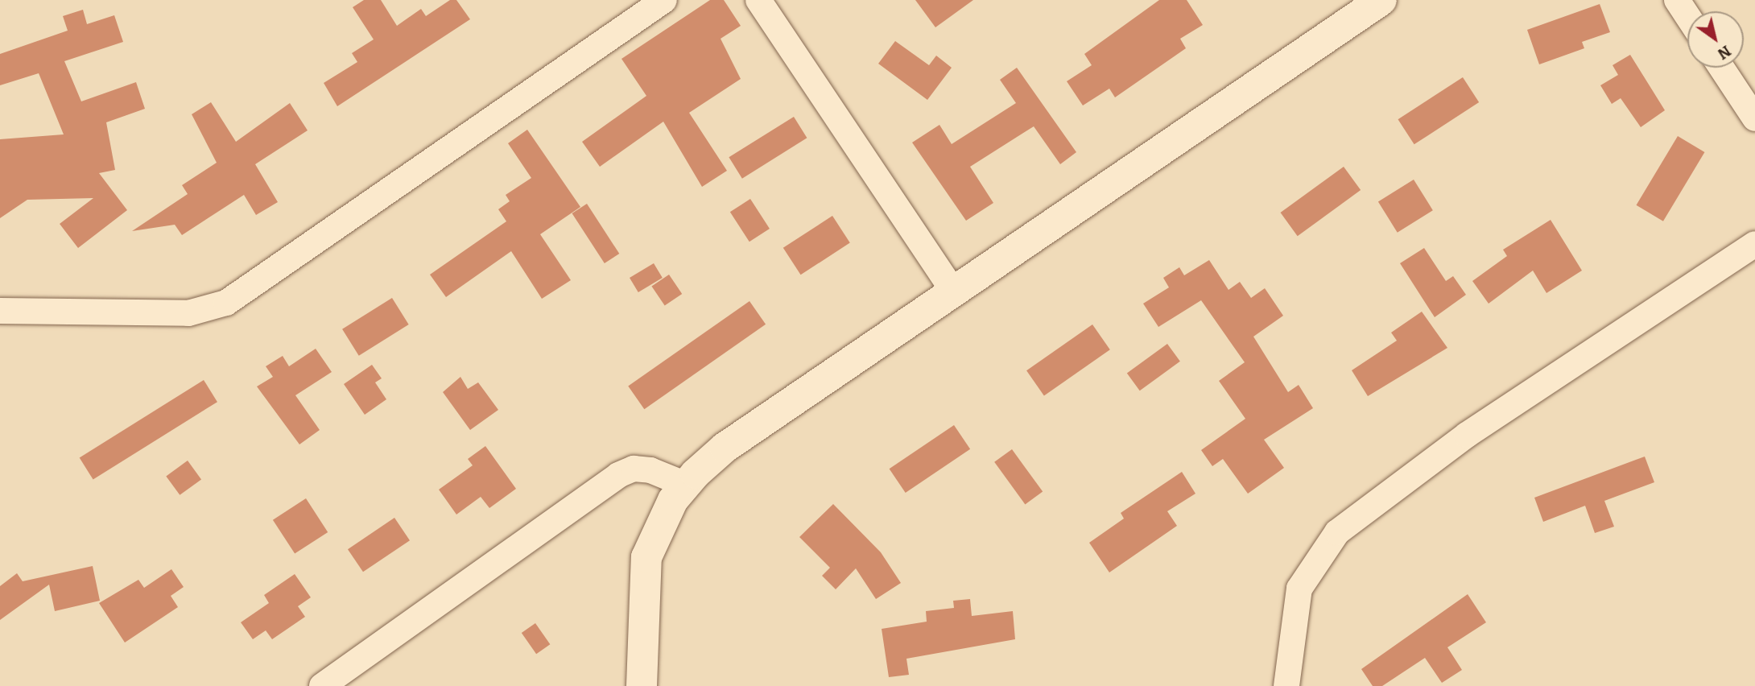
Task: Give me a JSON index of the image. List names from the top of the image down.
{
  "north": "bottom right"
}
